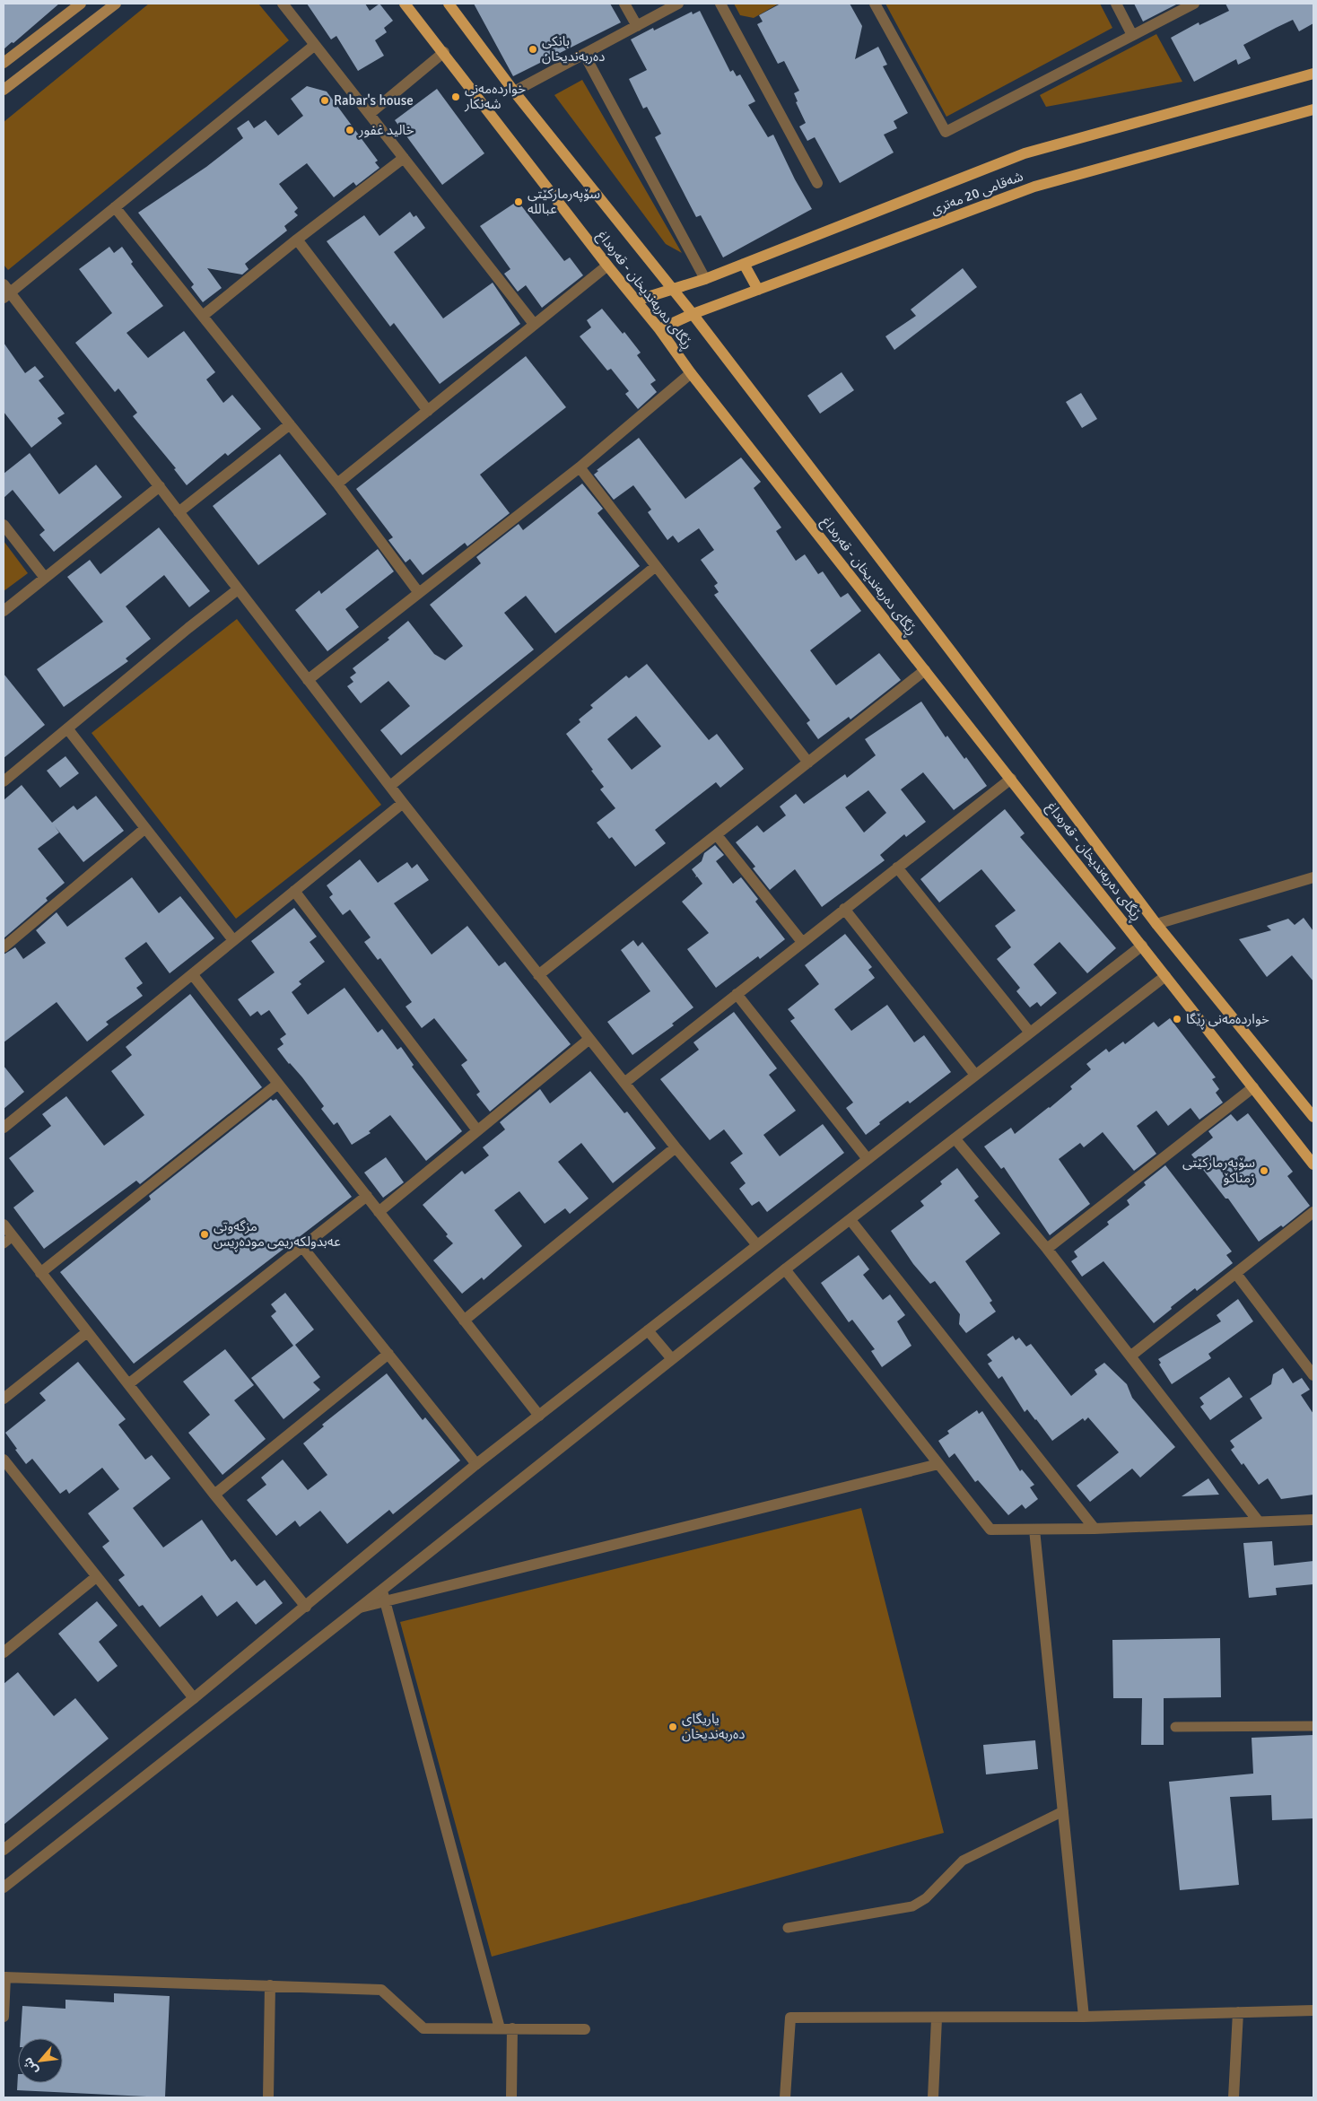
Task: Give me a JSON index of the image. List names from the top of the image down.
{
  "streets": {
    "main road": ["شەقامی 20 مەتری", "ڕێگای دەربەندیخان - قەرەداغ"]
  },
  "crossings": [
    ["شەقامی 20 مەتری", "ڕێگای دەربەندیخان - قەرەداغ"]
  ],
  "places": [
    "بانکی دەربەندیخان",
    "خواردەمەنی شەنکار",
    "Rabar's house",
    "خالید غفور",
    "سۆپه‌رماركێتى عبالله",
    "خواردەمەنی ڕێگا",
    "سۆپەرمارکێتی زمناکۆ",
    "مزگەوتی عەبدولکەریمی مودەڕیس",
    "یاریگاى ده‌ربه‌ندیخان"
  ],
  "north": "bottom left"
}
